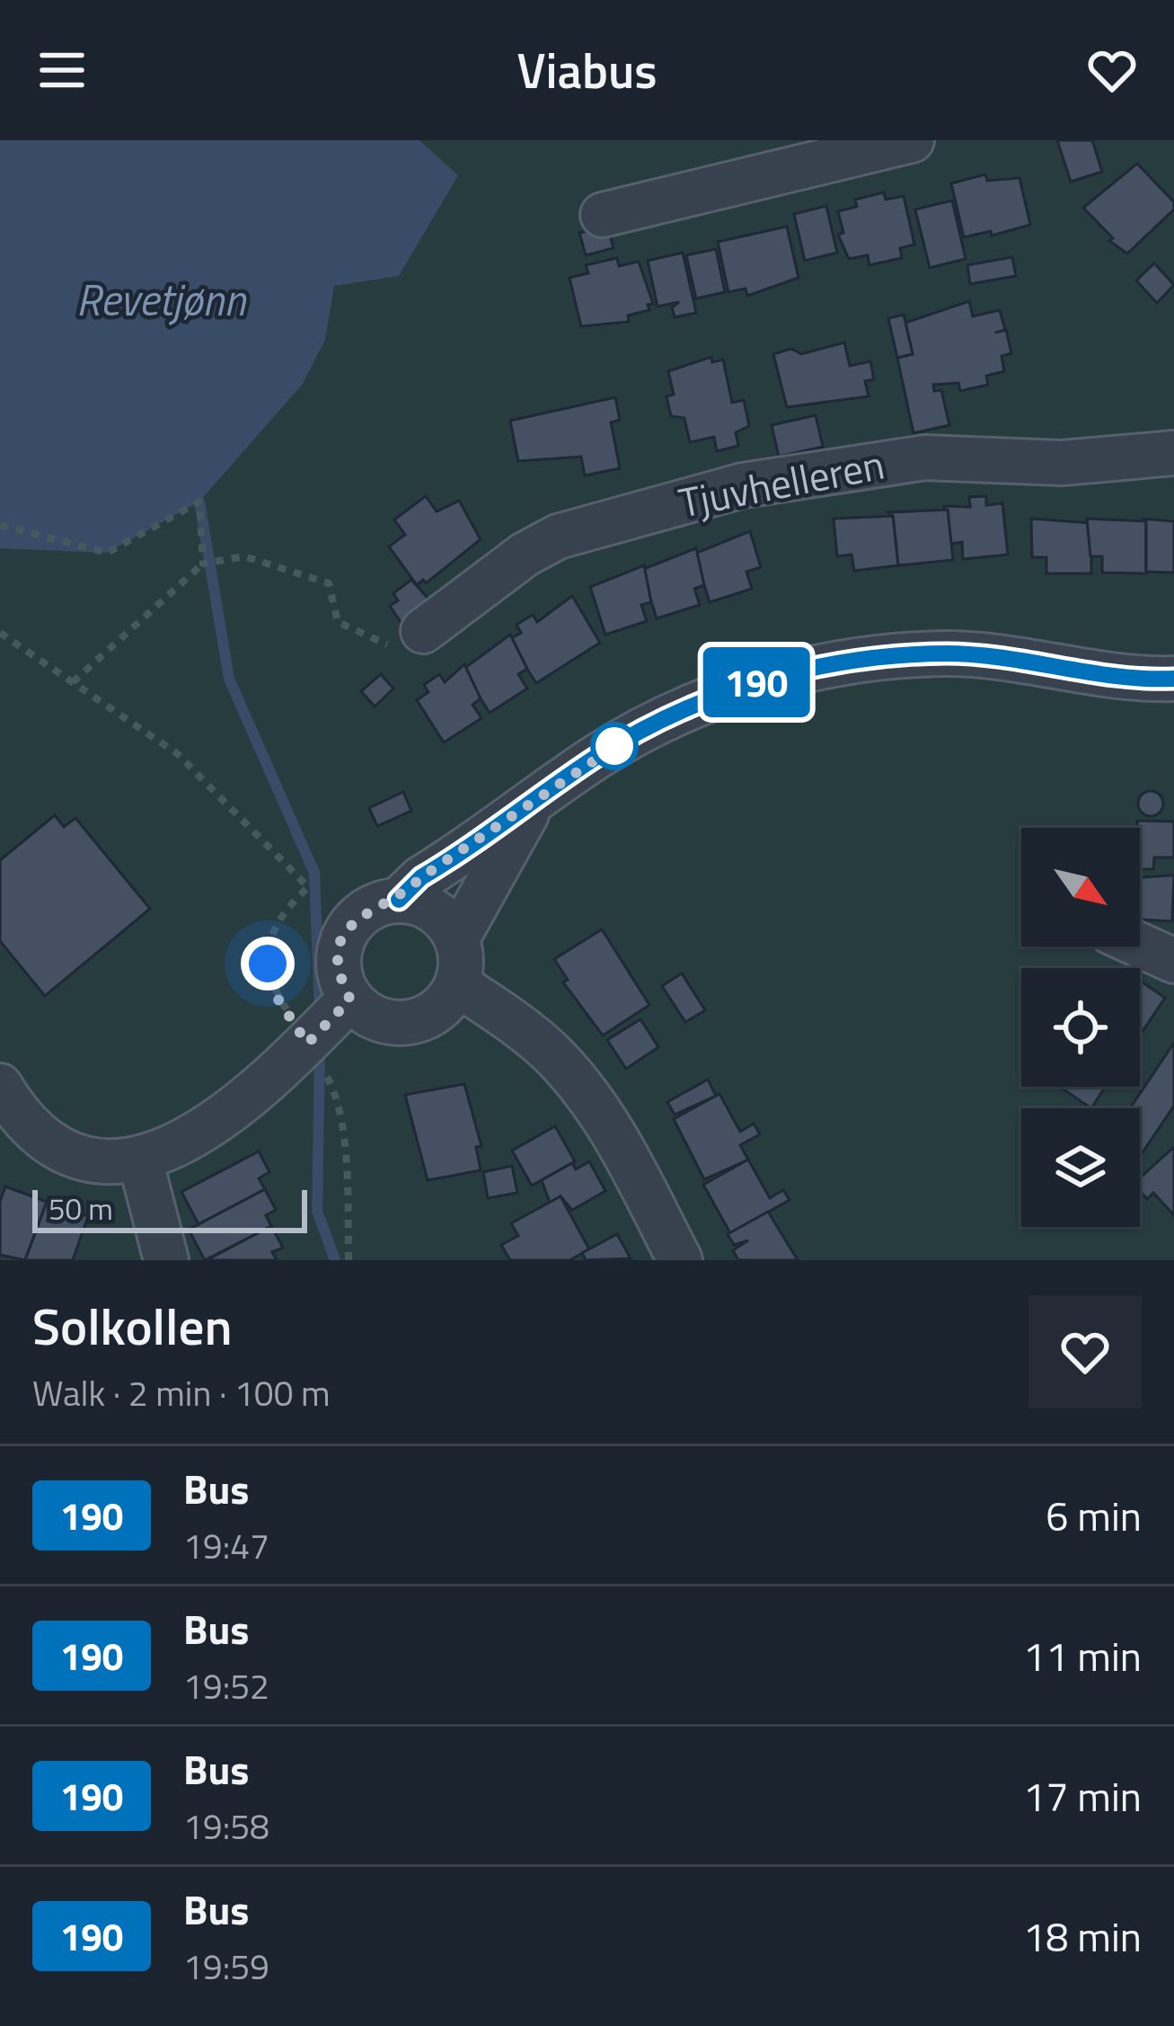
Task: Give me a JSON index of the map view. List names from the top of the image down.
{
  "streets": {
    "street": ["Tjuvhelleren"]
  },
  "water": ["Revetjønn"],
  "lines": ["bus line 190"],
  "scale_bar": "50 m",
  "north": "bottom right",
  "page": {
    "header": "Viabus",
    "on_map": "190",
    "scale": "50 m",
    "heading": ["Solkollen", "Walk · 2 min · 100 m"],
    "list": [
      {
        "mark": "190",
        "name": "Bus",
        "note": "19:47",
        "value": "6 min"
      },
      {
        "mark": "190",
        "name": "Bus",
        "note": "19:52",
        "value": "11 min"
      },
      {
        "mark": "190",
        "name": "Bus",
        "note": "19:58",
        "value": "17 min"
      },
      {
        "mark": "190",
        "name": "Bus",
        "note": "19:59",
        "value": "18 min"
      }
    ]
  }
}
